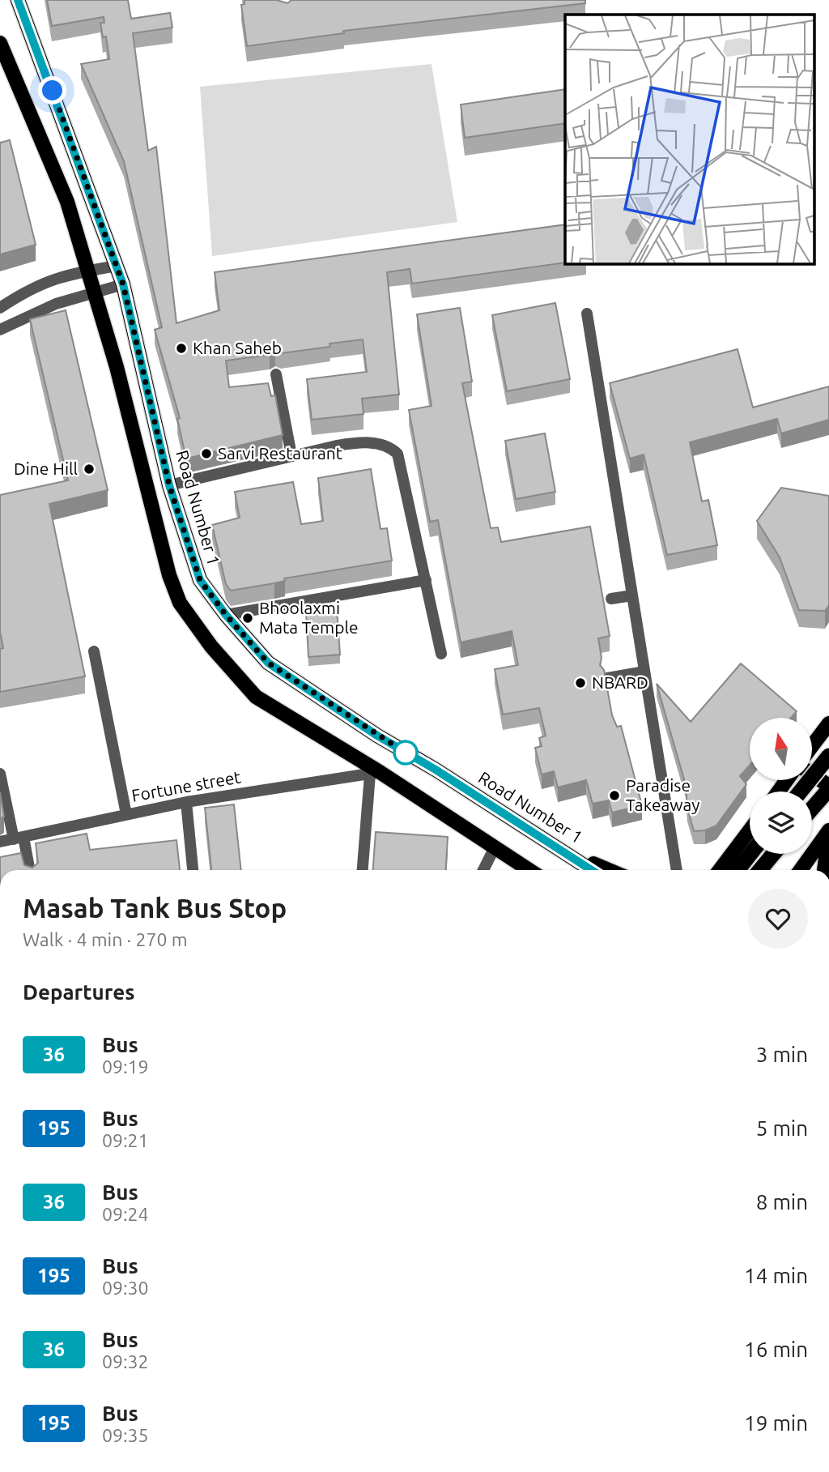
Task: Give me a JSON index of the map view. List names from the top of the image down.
{
  "streets": {
    "main road": ["Road Number 1"],
    "street": ["Fortune street"]
  },
  "places": [
    "Khan Saheb",
    "Sarvi Restaurant",
    "Dine Hill",
    "Bhoolaxmi Mata Temple",
    "NBARD",
    "Paradise Takeaway"
  ],
  "lines": ["bus line 36"],
  "north": "top",
  "page": {
    "heading": [
      ["Masab Tank Bus Stop", "Walk · 4 min · 270 m"],
      "Departures"
    ],
    "list": [
      {
        "mark": "36",
        "name": "Bus",
        "note": "09:19",
        "value": "3 min"
      },
      {
        "mark": "195",
        "name": "Bus",
        "note": "09:21",
        "value": "5 min"
      },
      {
        "mark": "36",
        "name": "Bus",
        "note": "09:24",
        "value": "8 min"
      },
      {
        "mark": "195",
        "name": "Bus",
        "note": "09:30",
        "value": "14 min"
      },
      {
        "mark": "36",
        "name": "Bus",
        "note": "09:32",
        "value": "16 min"
      },
      {
        "mark": "195",
        "name": "Bus",
        "note": "09:35",
        "value": "19 min"
      }
    ]
  }
}
